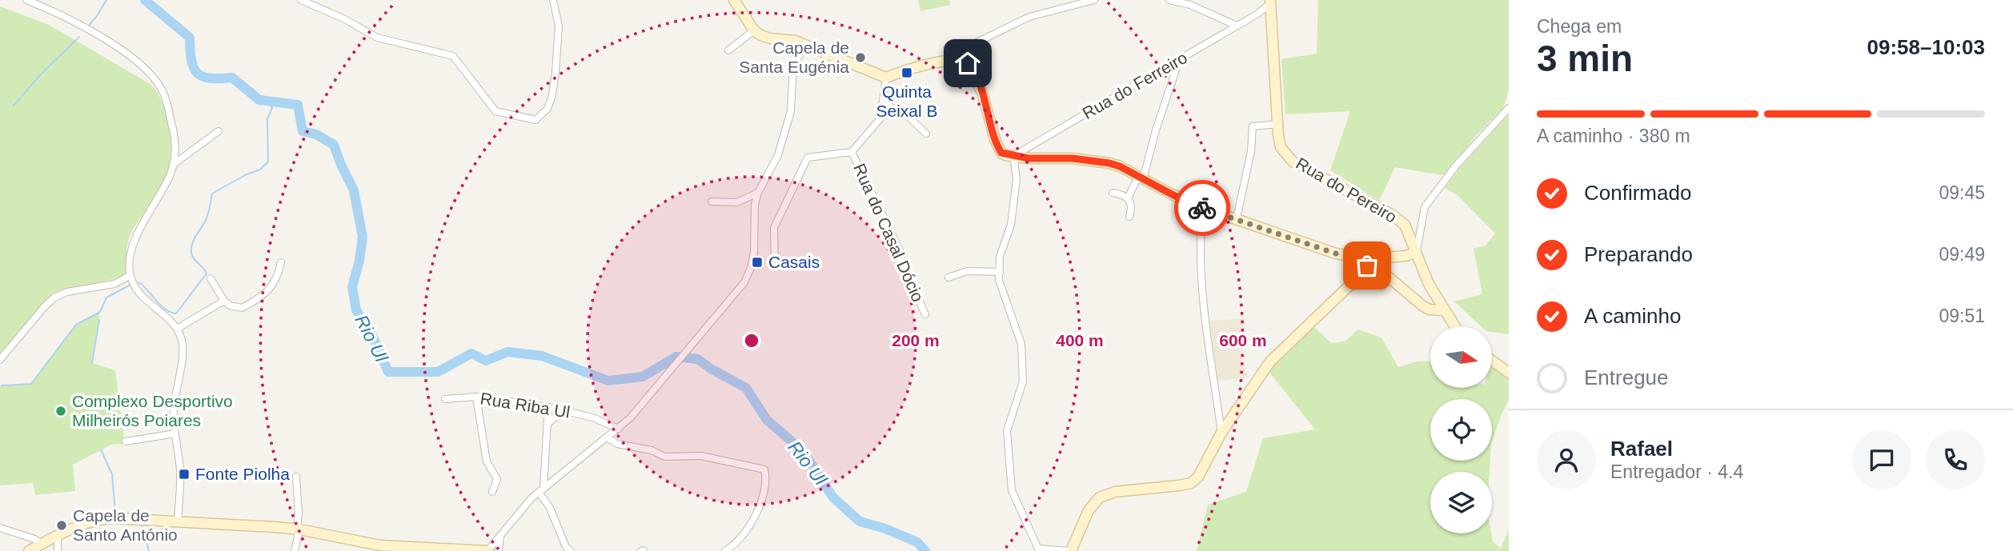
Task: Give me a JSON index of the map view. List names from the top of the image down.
{
  "streets": {
    "street": [
      "Rua do Ferreiro",
      "Rua do Pereiro",
      "Rua do Casal Dócio",
      "Rua Riba Ul"
    ]
  },
  "crossings": [
    ["Rua do Ferreiro", "Rua do Pereiro"]
  ],
  "water": ["Rio Ul"],
  "places": {
    "other": ["Capela de Santa Eugénia", "Complexo Desportivo Milheirós Poiares", "Capela de Santo António"],
    "transit": ["Quinta Seixal B", "Casais", "Fonte Piolha"]
  },
  "north": "right",
  "page": {
    "heading": ["3 min", "Chega em", "09:58–10:03"],
    "panel": ["Rafael", "Entregador · 4.4"],
    "bar": "A caminho · 380 m",
    "list": [
      ["Confirmado", "09:45"],
      ["Preparando", "09:49"],
      ["A caminho", "09:51"],
      "Entregue"
    ]
  },
  "rings": ["200 m", "400 m", "600 m"]
}
